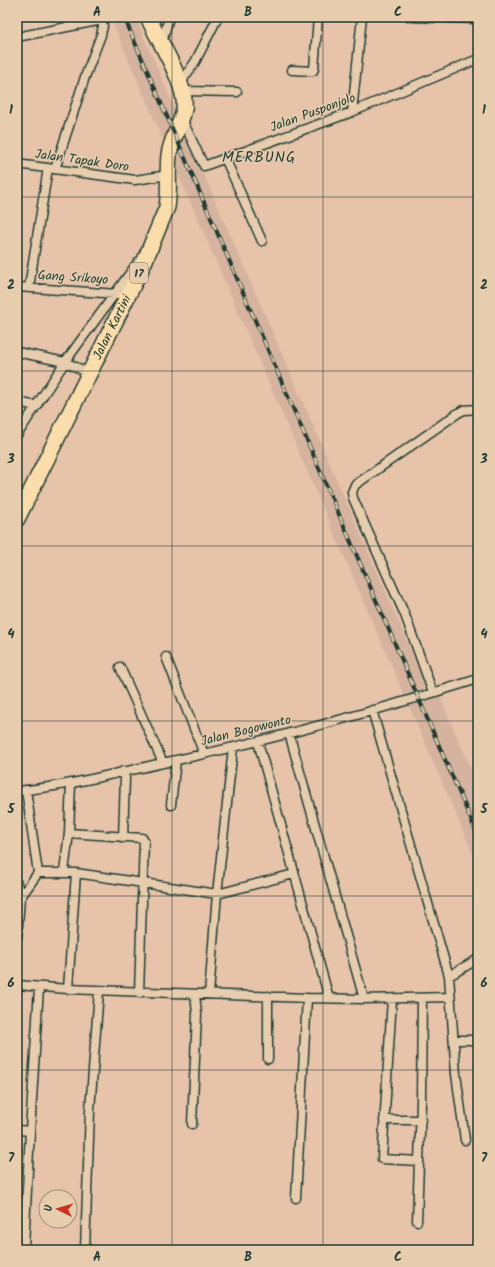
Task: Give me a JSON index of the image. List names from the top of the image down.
{
  "streets": {
    "highway": ["17", "Jalan Kartini"],
    "street": [
      "Jalan Pusponjolo",
      "Jalan Tapak Doro",
      "Gang Srikoyo",
      "Jalan Bogowonto"
    ]
  },
  "crossings": [
    ["Jalan Pusponjolo", "Jalan Kartini"],
    ["Jalan Tapak Doro", "Jalan Kartini"],
    ["Gang Srikoyo", "Jalan Kartini"]
  ],
  "districts": ["MERBUNG"],
  "north": "left",
  "grid": {
    "columns": ["A", "B", "C"],
    "rows": [
      "1",
      "2",
      "3",
      "4",
      "5",
      "6",
      "7"
    ]
  }
}
